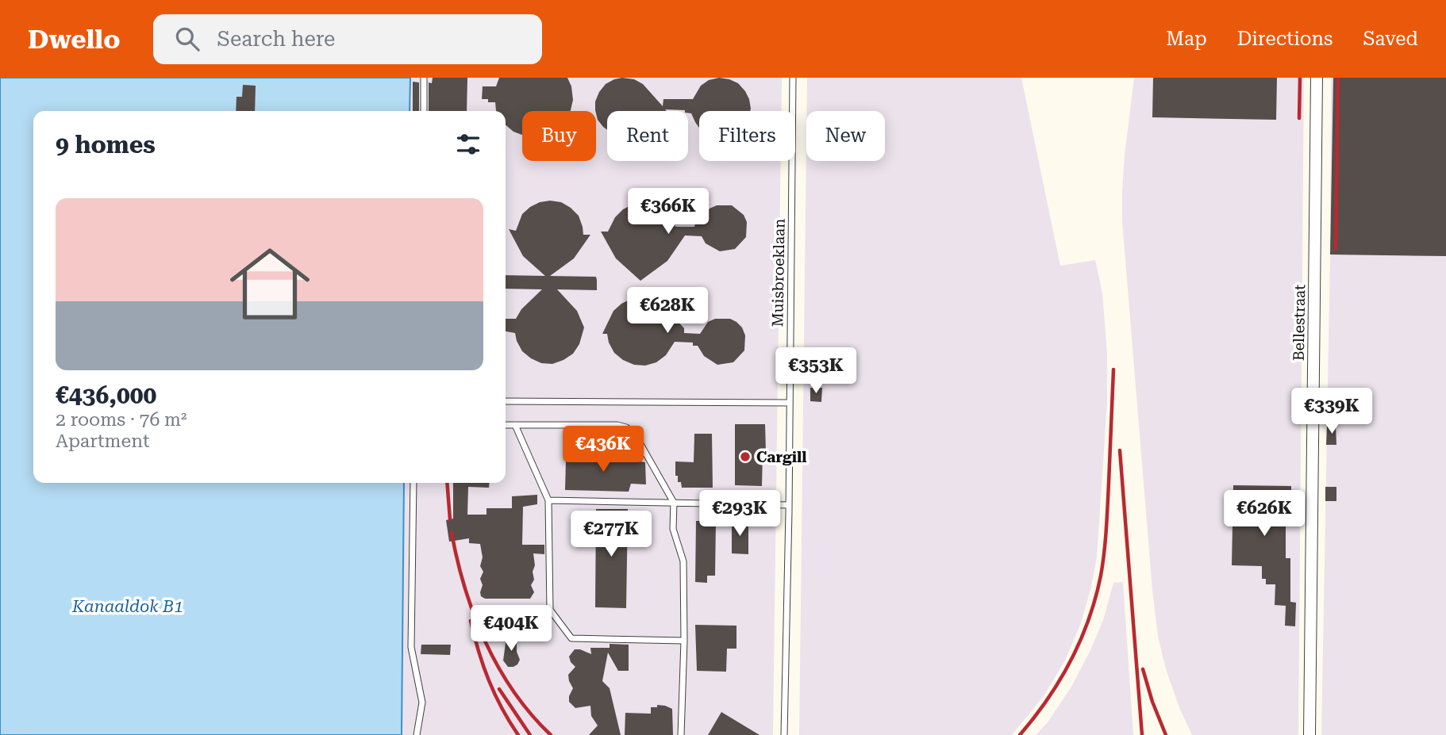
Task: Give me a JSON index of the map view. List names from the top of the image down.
{
  "streets": {
    "street": ["Bellestraat"],
    "lane": ["Muisbroeklaan"]
  },
  "water": ["Kanaaldok B1"],
  "places": ["Cargill"],
  "page": {
    "header": "Dwello",
    "search": "Search here",
    "nav": ["Map", "Directions", "Saved"],
    "chip": [
      "Buy",
      "Rent",
      "Filters",
      "New"
    ],
    "heading": "9 homes",
    "list": [
      {
        "name": "€436,000",
        "note": "2 rooms · 76 m² · Apartment"
      }
    ],
    "price": [
      "€366K",
      "€628K",
      "€353K",
      "€339K",
      "€436K",
      "€293K",
      "€626K",
      "€277K",
      "€404K"
    ]
  }
}
